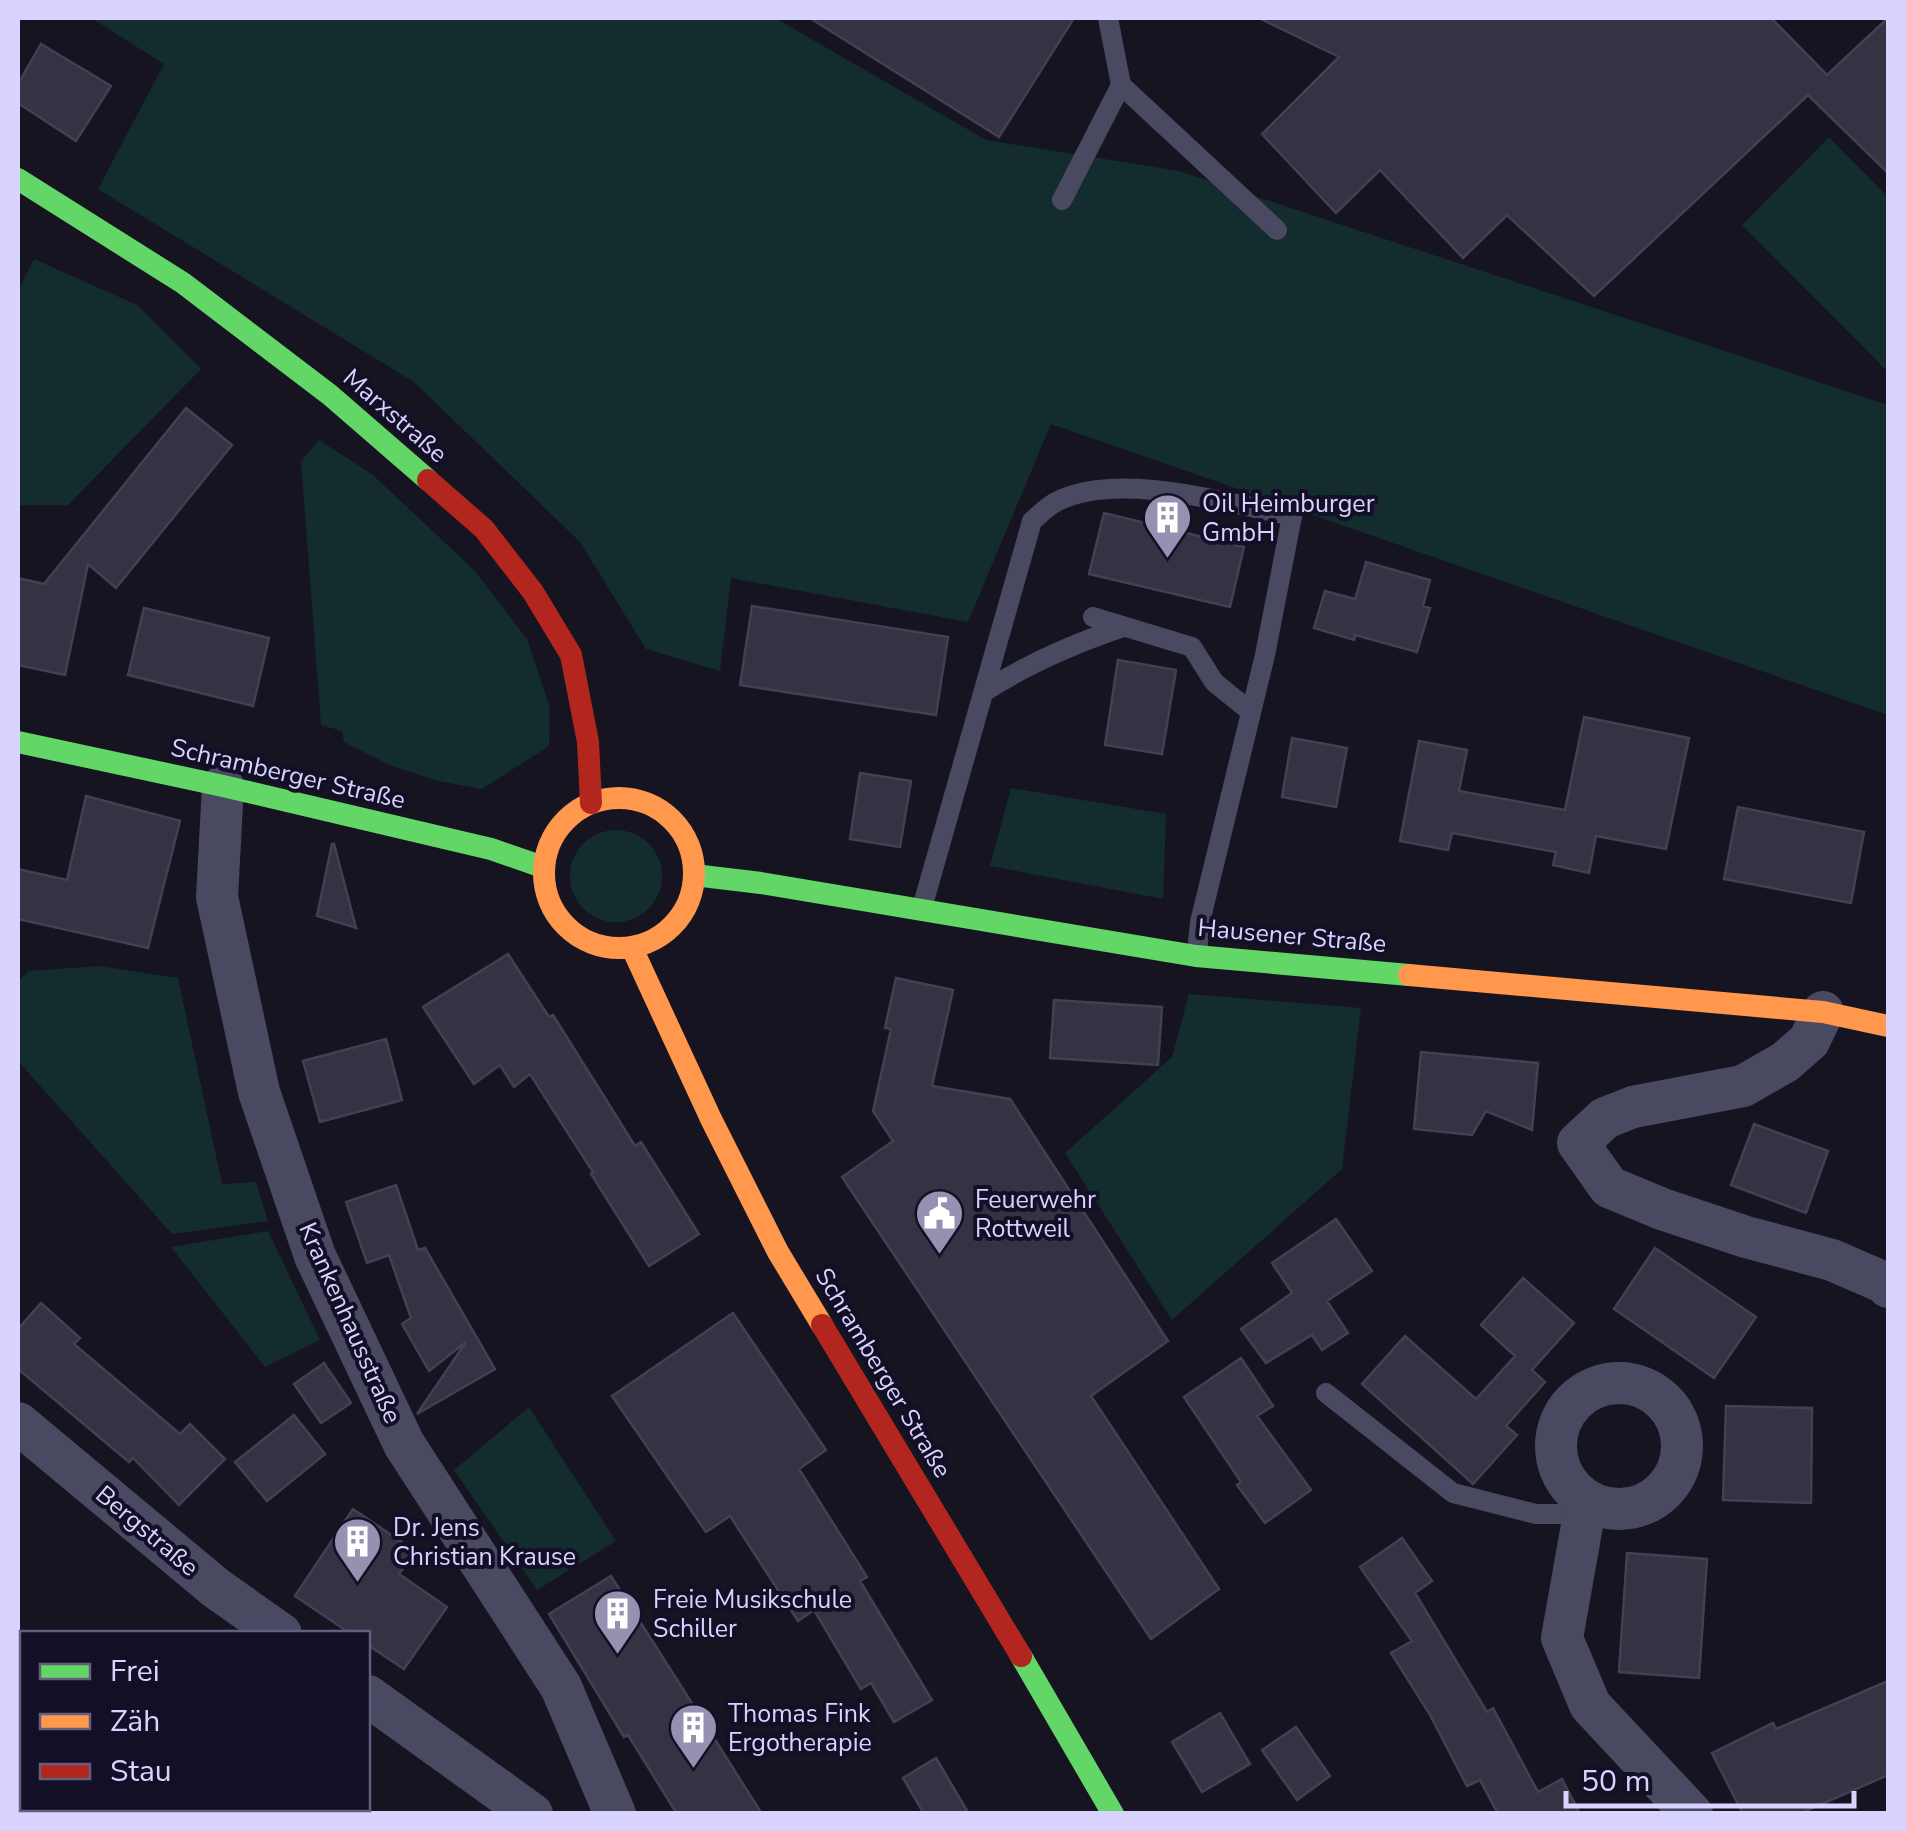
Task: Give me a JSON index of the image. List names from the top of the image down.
{
  "streets": {
    "main road": ["Marxstraße", "Schramberger Straße", "Hausener Straße"],
    "street": ["Krankenhausstraße", "Bergstraße"]
  },
  "crossings": [
    ["Marxstraße", "Schramberger Straße"],
    ["Marxstraße", "Hausener Straße"],
    ["Schramberger Straße", "Hausener Straße"],
    ["Schramberger Straße", "Krankenhausstraße"]
  ],
  "places": {
    "building": [
      "Oil Heimburger GmbH",
      "Dr. Jens Christian Krause",
      "Freie Musikschule Schiller",
      "Thomas Fink Ergotherapie"
    ],
    "public building": ["Feuerwehr Rottweil"]
  },
  "legend": ["Frei", "Zäh", "Stau"],
  "scale_bar": "50 m"
}
